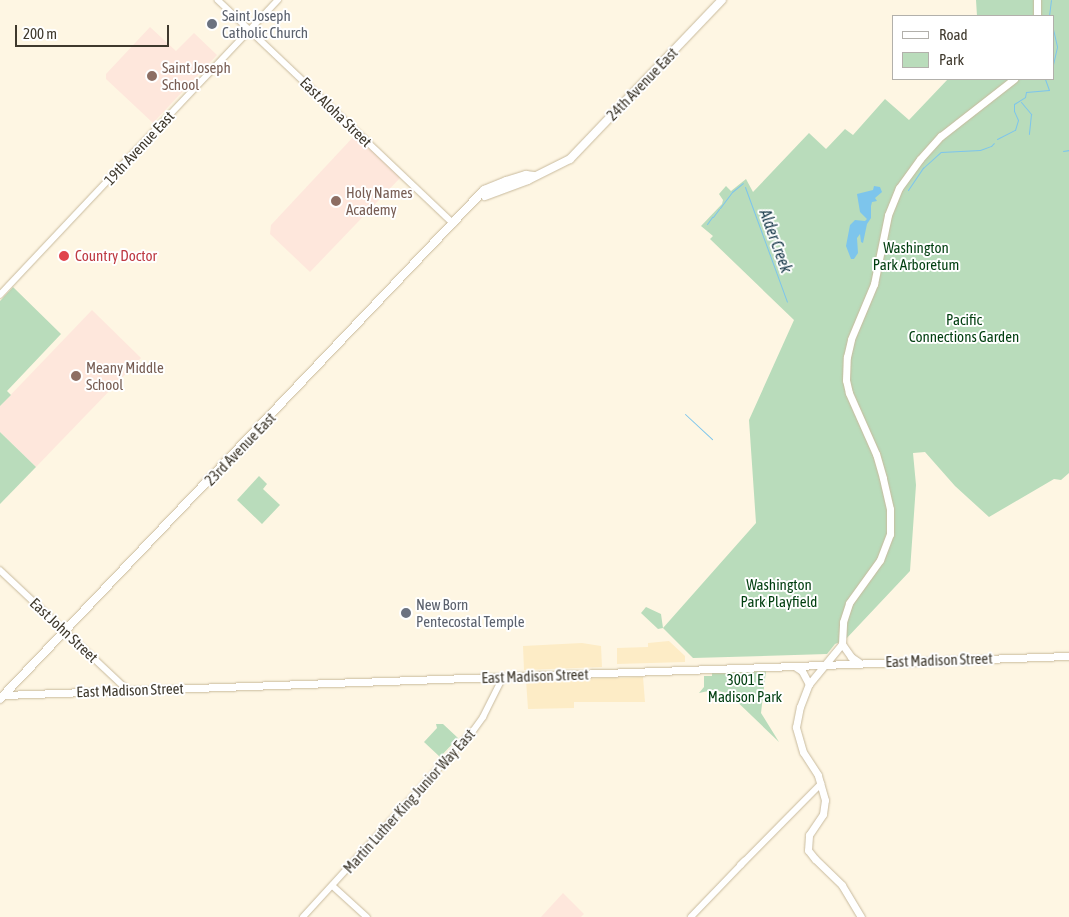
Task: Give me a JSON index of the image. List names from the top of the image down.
{
  "streets": {
    "main road": ["24th Avenue East", "23rd Avenue East", "East Madison Street"],
    "street": [
      "East Aloha Street",
      "19th Avenue East",
      "East John Street",
      "Martin Luther King Junior Way East"
    ]
  },
  "crossings": [
    ["24th Avenue East", "23rd Avenue East"],
    ["East Aloha Street", "19th Avenue East"],
    ["East Aloha Street", "23rd Avenue East"],
    ["23rd Avenue East", "East John Street"],
    ["23rd Avenue East", "East Madison Street"],
    ["East John Street", "East Madison Street"],
    ["East Madison Street", "Martin Luther King Junior Way East"]
  ],
  "water": ["Alder Creek"],
  "parks": [
    "Washington Park Arboretum",
    "Pacific Connections Garden",
    "Washington Park Playfield",
    "3001 E Madison Park"
  ],
  "places": [
    "Saint Joseph Catholic Church",
    "Saint Joseph School",
    "Holy Names Academy",
    "Country Doctor",
    "Meany Middle School",
    "New Born Pentecostal Temple"
  ],
  "legend": ["Road", "Park"],
  "scale_bar": "200 m"
}
